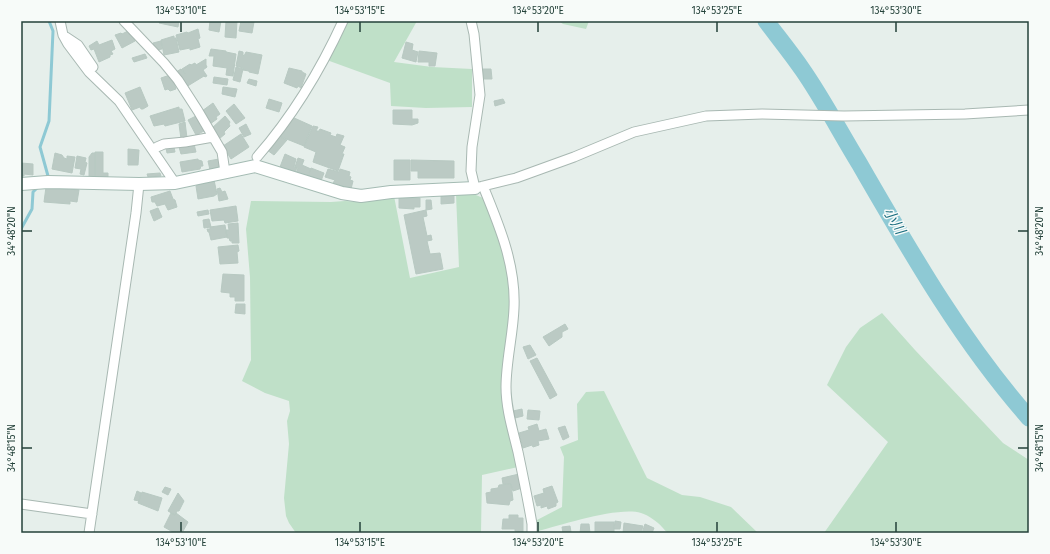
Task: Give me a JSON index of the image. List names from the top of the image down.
{
  "water": ["小川"],
  "coordinates": [
    "134°53'10\"E",
    "134°53'15\"E",
    "134°53'20\"E",
    "134°53'25\"E",
    "134°53'30\"E",
    "34°48'20\"N",
    "34°48'15\"N"
  ]
}
